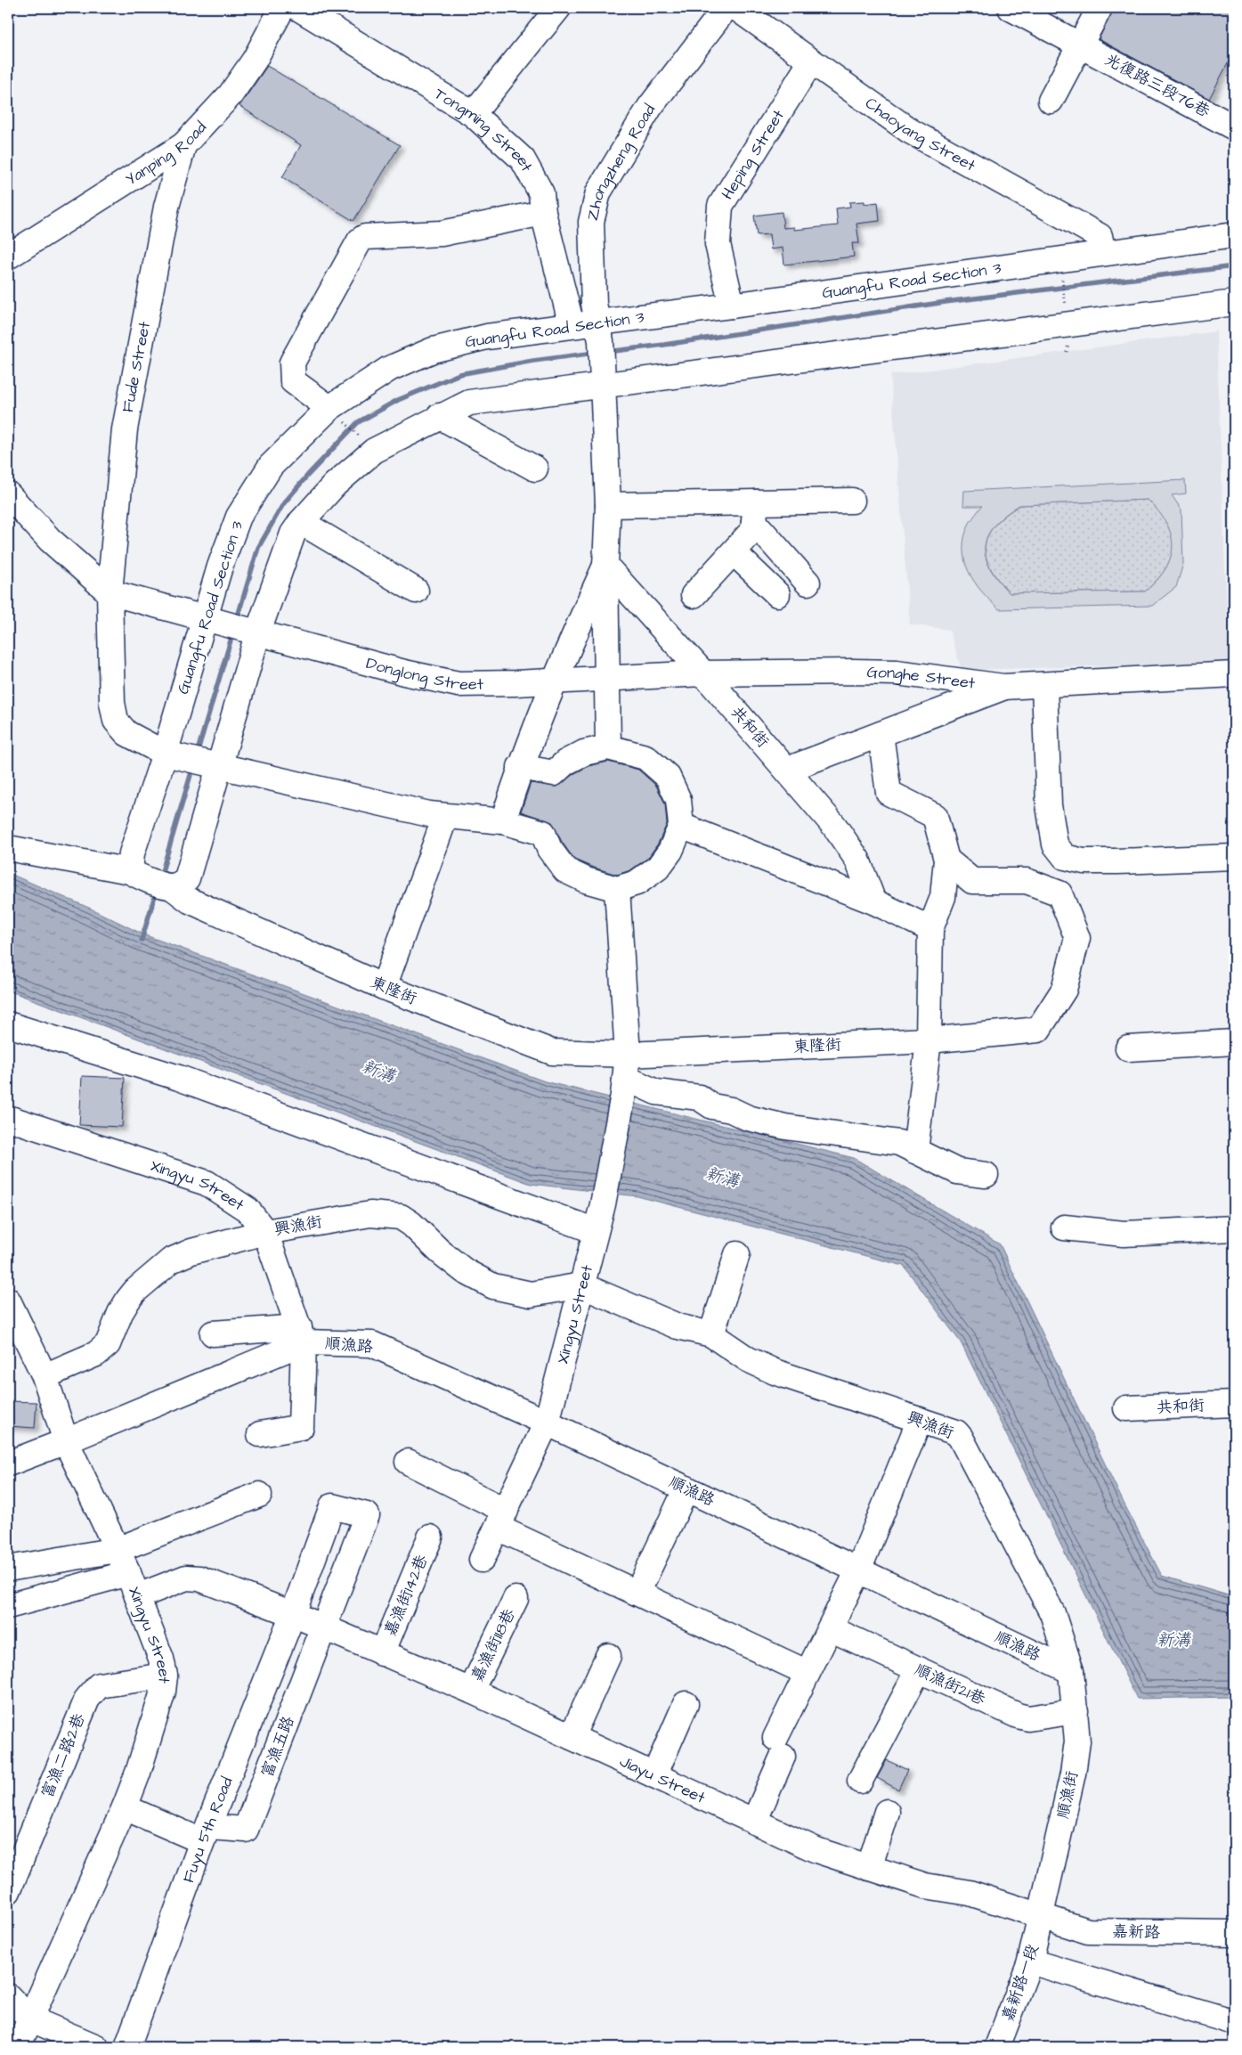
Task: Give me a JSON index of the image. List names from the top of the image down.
{
  "streets": {
    "street": [
      "光復路三段76巷",
      "Tongming Street",
      "Chaoyang Street",
      "Yanping Road",
      "Heping Street",
      "Zhongzheng Road",
      "Guangfu Road Section 3",
      "Fude Street",
      "Donglong Street",
      "Gonghe Street",
      "共和街",
      "東隆街",
      "Xingyu Street",
      "興漁街",
      "順漁路",
      "嘉漁街142巷",
      "嘉漁街118巷",
      "順漁街21巷",
      "富漁五路",
      "富漁二路2巷",
      "Jiayu Street",
      "順漁街",
      "Fuyu 5th Road",
      "嘉新路",
      "嘉新路一段"
    ]
  },
  "crossings": [
    ["Tongming Street", "Guangfu Road Section 3"],
    ["Chaoyang Street", "Heping Street"],
    ["Chaoyang Street", "Guangfu Road Section 3"],
    ["Yanping Road", "Fude Street"],
    ["Heping Street", "Guangfu Road Section 3"],
    ["Zhongzheng Road", "Guangfu Road Section 3"],
    ["Guangfu Road Section 3", "Fude Street"],
    ["Guangfu Road Section 3", "Donglong Street"],
    ["Donglong Street", "Gonghe Street"],
    ["Gonghe Street", "共和街"],
    ["東隆街", "Xingyu Street"],
    ["Xingyu Street", "興漁街"],
    ["Xingyu Street", "順漁路"],
    ["Xingyu Street", "富漁二路2巷"],
    ["Xingyu Street", "Jiayu Street"],
    ["興漁街", "順漁路"],
    ["興漁街", "順漁街"],
    ["順漁路", "順漁街"],
    ["嘉漁街142巷", "Jiayu Street"],
    ["嘉漁街118巷", "Jiayu Street"],
    ["順漁街21巷", "順漁街"],
    ["富漁五路", "Jiayu Street"],
    ["富漁五路", "Fuyu 5th Road"],
    ["Jiayu Street", "順漁街"],
    ["Jiayu Street", "Fuyu 5th Road"],
    ["Jiayu Street", "嘉新路"],
    ["Jiayu Street", "嘉新路一段"],
    ["順漁街", "嘉新路"],
    ["順漁街", "嘉新路一段"],
    ["嘉新路", "嘉新路一段"]
  ],
  "water": ["新溝"]
}
